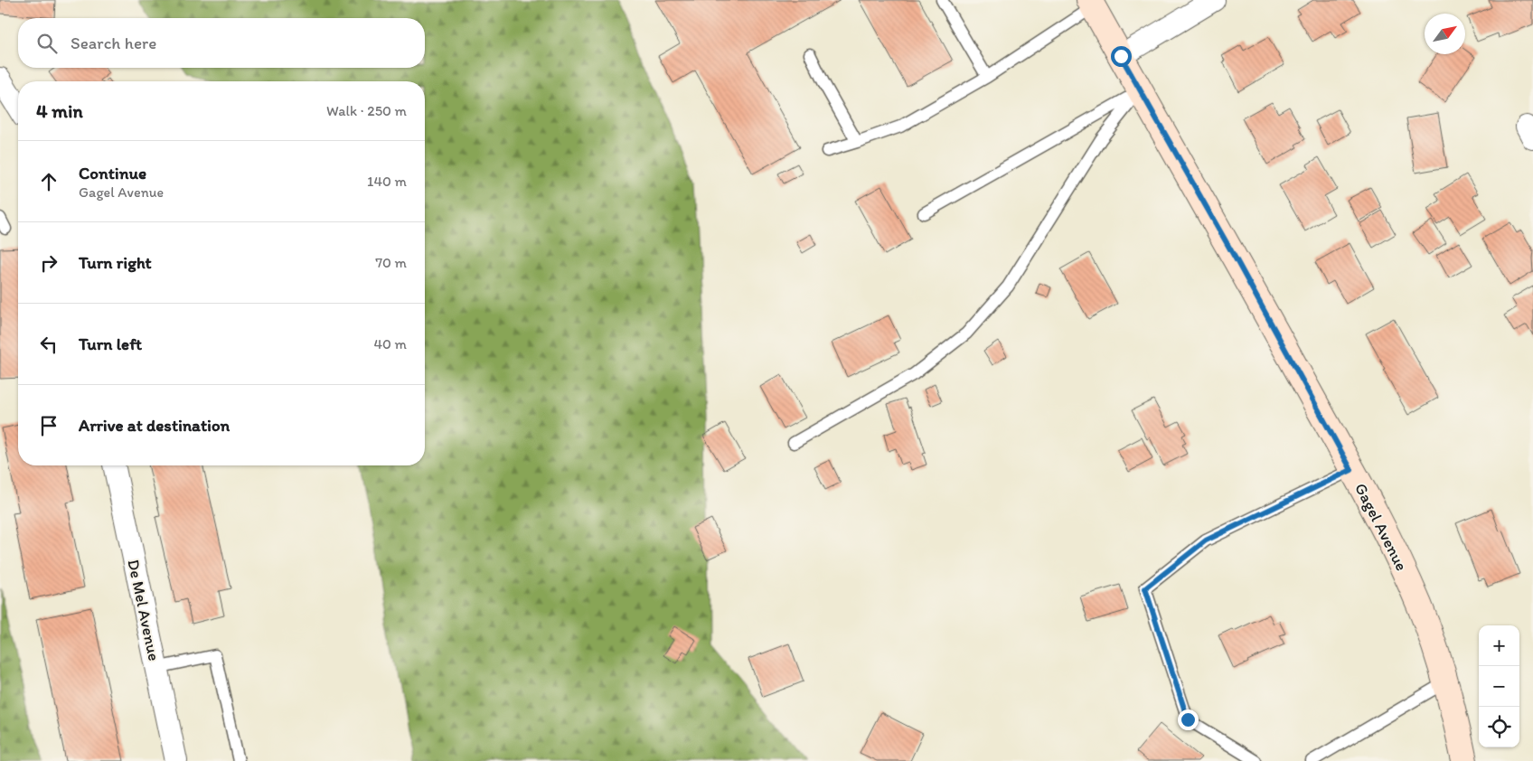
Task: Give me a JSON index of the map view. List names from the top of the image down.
{
  "streets": {
    "street": ["Gagel Avenue", "De Mel Avenue"]
  },
  "north": "top right",
  "page": {
    "search": "Search here",
    "heading": ["4 min", "Walk · 250 m"],
    "list": [
      ["Continue", "Gagel Avenue", "140 m"],
      ["Turn right", "70 m"],
      ["Turn left", "40 m"],
      "Arrive at destination"
    ],
    "map_buttons": ["+", "−"]
  }
}
